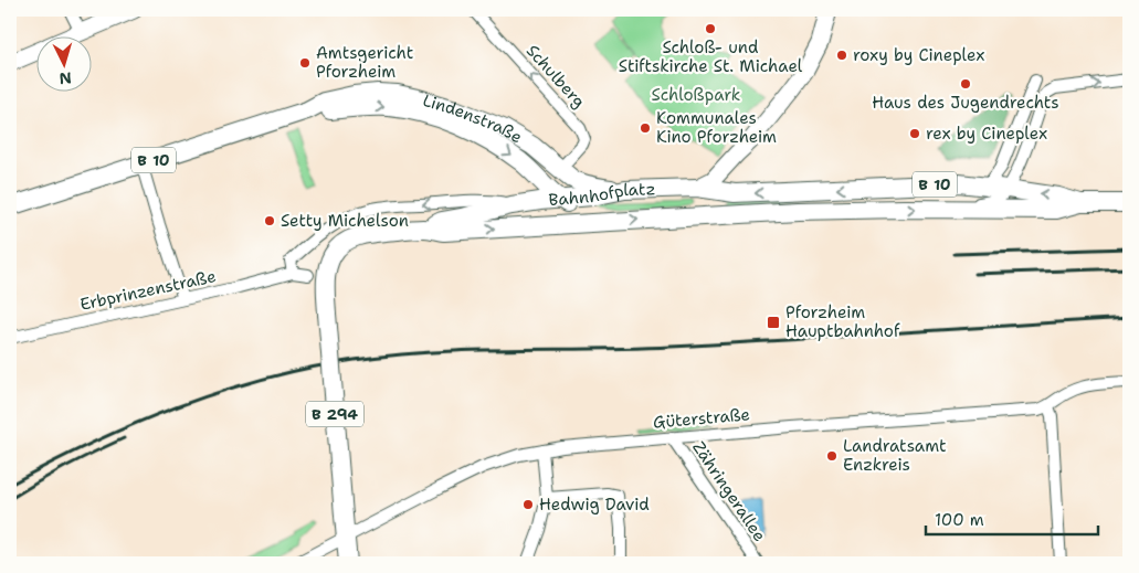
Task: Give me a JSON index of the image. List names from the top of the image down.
{
  "streets": {
    "main road": [
      "Lindenstraße",
      "B 10",
      "Bahnhofplatz",
      "B 294"
    ],
    "street": [
      "Schulberg",
      "Erbprinzenstraße",
      "Güterstraße",
      "Zähringerallee"
    ]
  },
  "crossings": [
    ["Schulberg", "Lindenstraße"],
    ["Lindenstraße", "Bahnhofplatz"],
    ["Lindenstraße", "B 294"],
    ["B 10", "Bahnhofplatz"],
    ["Bahnhofplatz", "B 294"],
    ["B 294", "Güterstraße"],
    ["Güterstraße", "Zähringerallee"]
  ],
  "one_way": ["Schulberg"],
  "parks": ["Schloßpark"],
  "places": {
    "other": [
      "Schloß- und Stiftskirche St. Michael",
      "roxy by Cineplex",
      "Amtsgericht Pforzheim",
      "Haus des Jugendrechts",
      "Kommunales Kino Pforzheim",
      "rex by Cineplex",
      "Setty Michelson",
      "Landratsamt Enzkreis",
      "Hedwig David"
    ],
    "transit": ["Pforzheim Hauptbahnhof"]
  },
  "scale_bar": "100 m",
  "north": "bottom"
}
